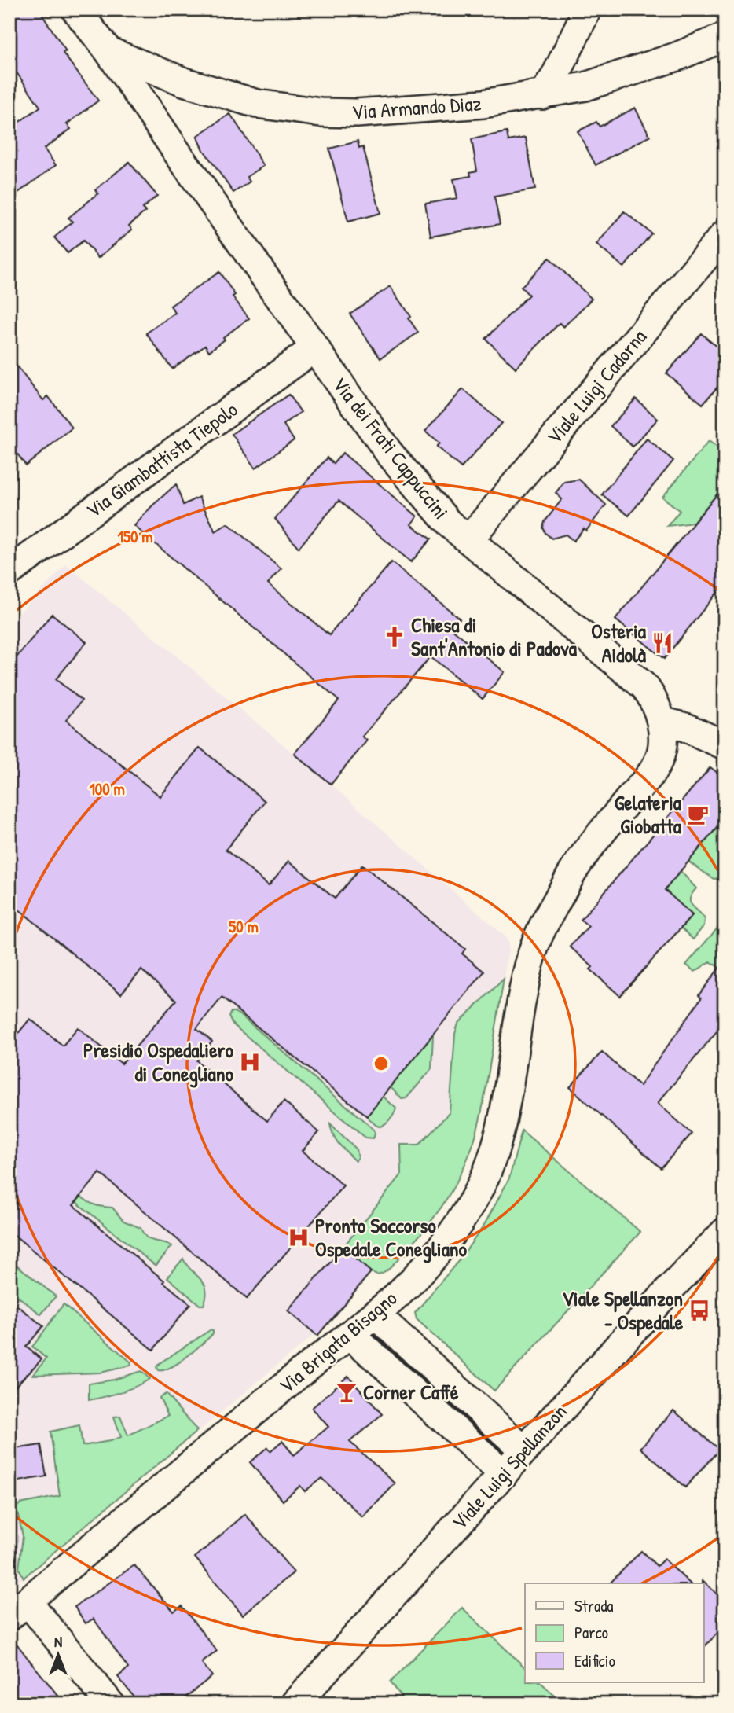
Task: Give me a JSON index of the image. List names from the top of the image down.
{
  "streets": {
    "street": [
      "Via Armando Diaz",
      "Viale Luigi Cadorna",
      "Via dei Frati Cappuccini",
      "Via Giambattista Tiepolo",
      "Via Brigata Bisagno",
      "Viale Luigi Spellanzon"
    ]
  },
  "crossings": [
    ["Via Armando Diaz", "Via dei Frati Cappuccini"],
    ["Viale Luigi Cadorna", "Via dei Frati Cappuccini"],
    ["Via dei Frati Cappuccini", "Via Giambattista Tiepolo"],
    ["Via dei Frati Cappuccini", "Via Brigata Bisagno"]
  ],
  "places": {
    "church": ["Chiesa di Sant'Antonio di Padova"],
    "restaurant": ["Osteria Aidolà"],
    "cafe": ["Gelateria Giobatta"],
    "hospital": ["Presidio Ospedaliero di Conegliano", "Pronto Soccorso Ospedale Conegliano"],
    "bus stop": ["Viale Spellanzon - Ospedale"],
    "bar": ["Corner Caffé"]
  },
  "legend": ["Strada", "Parco", "Edificio"],
  "north": "top",
  "rings": ["150 m", "100 m", "50 m"]
}
